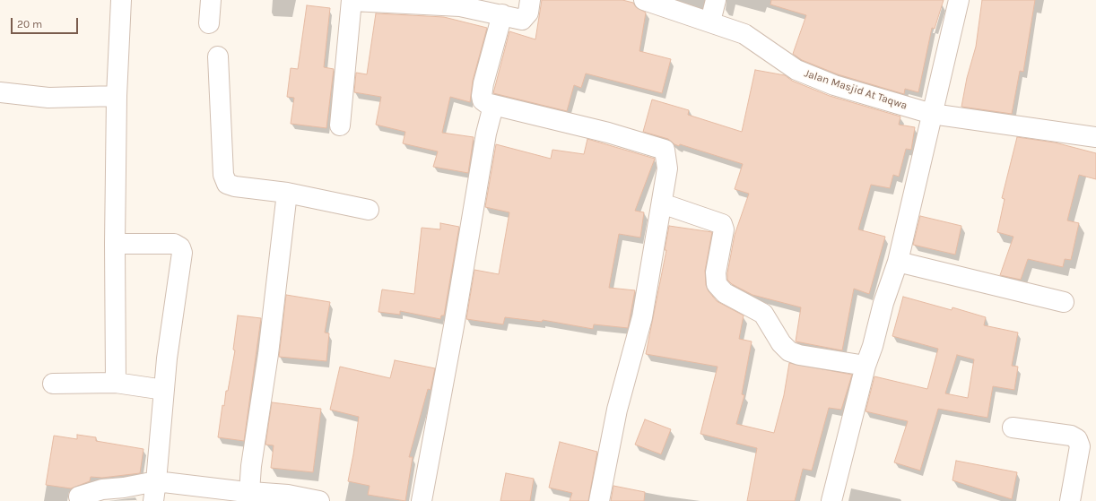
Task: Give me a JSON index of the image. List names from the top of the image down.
{
  "streets": {
    "street": ["Jalan Masjid At Taqwa"]
  },
  "scale_bar": "20 m"
}
